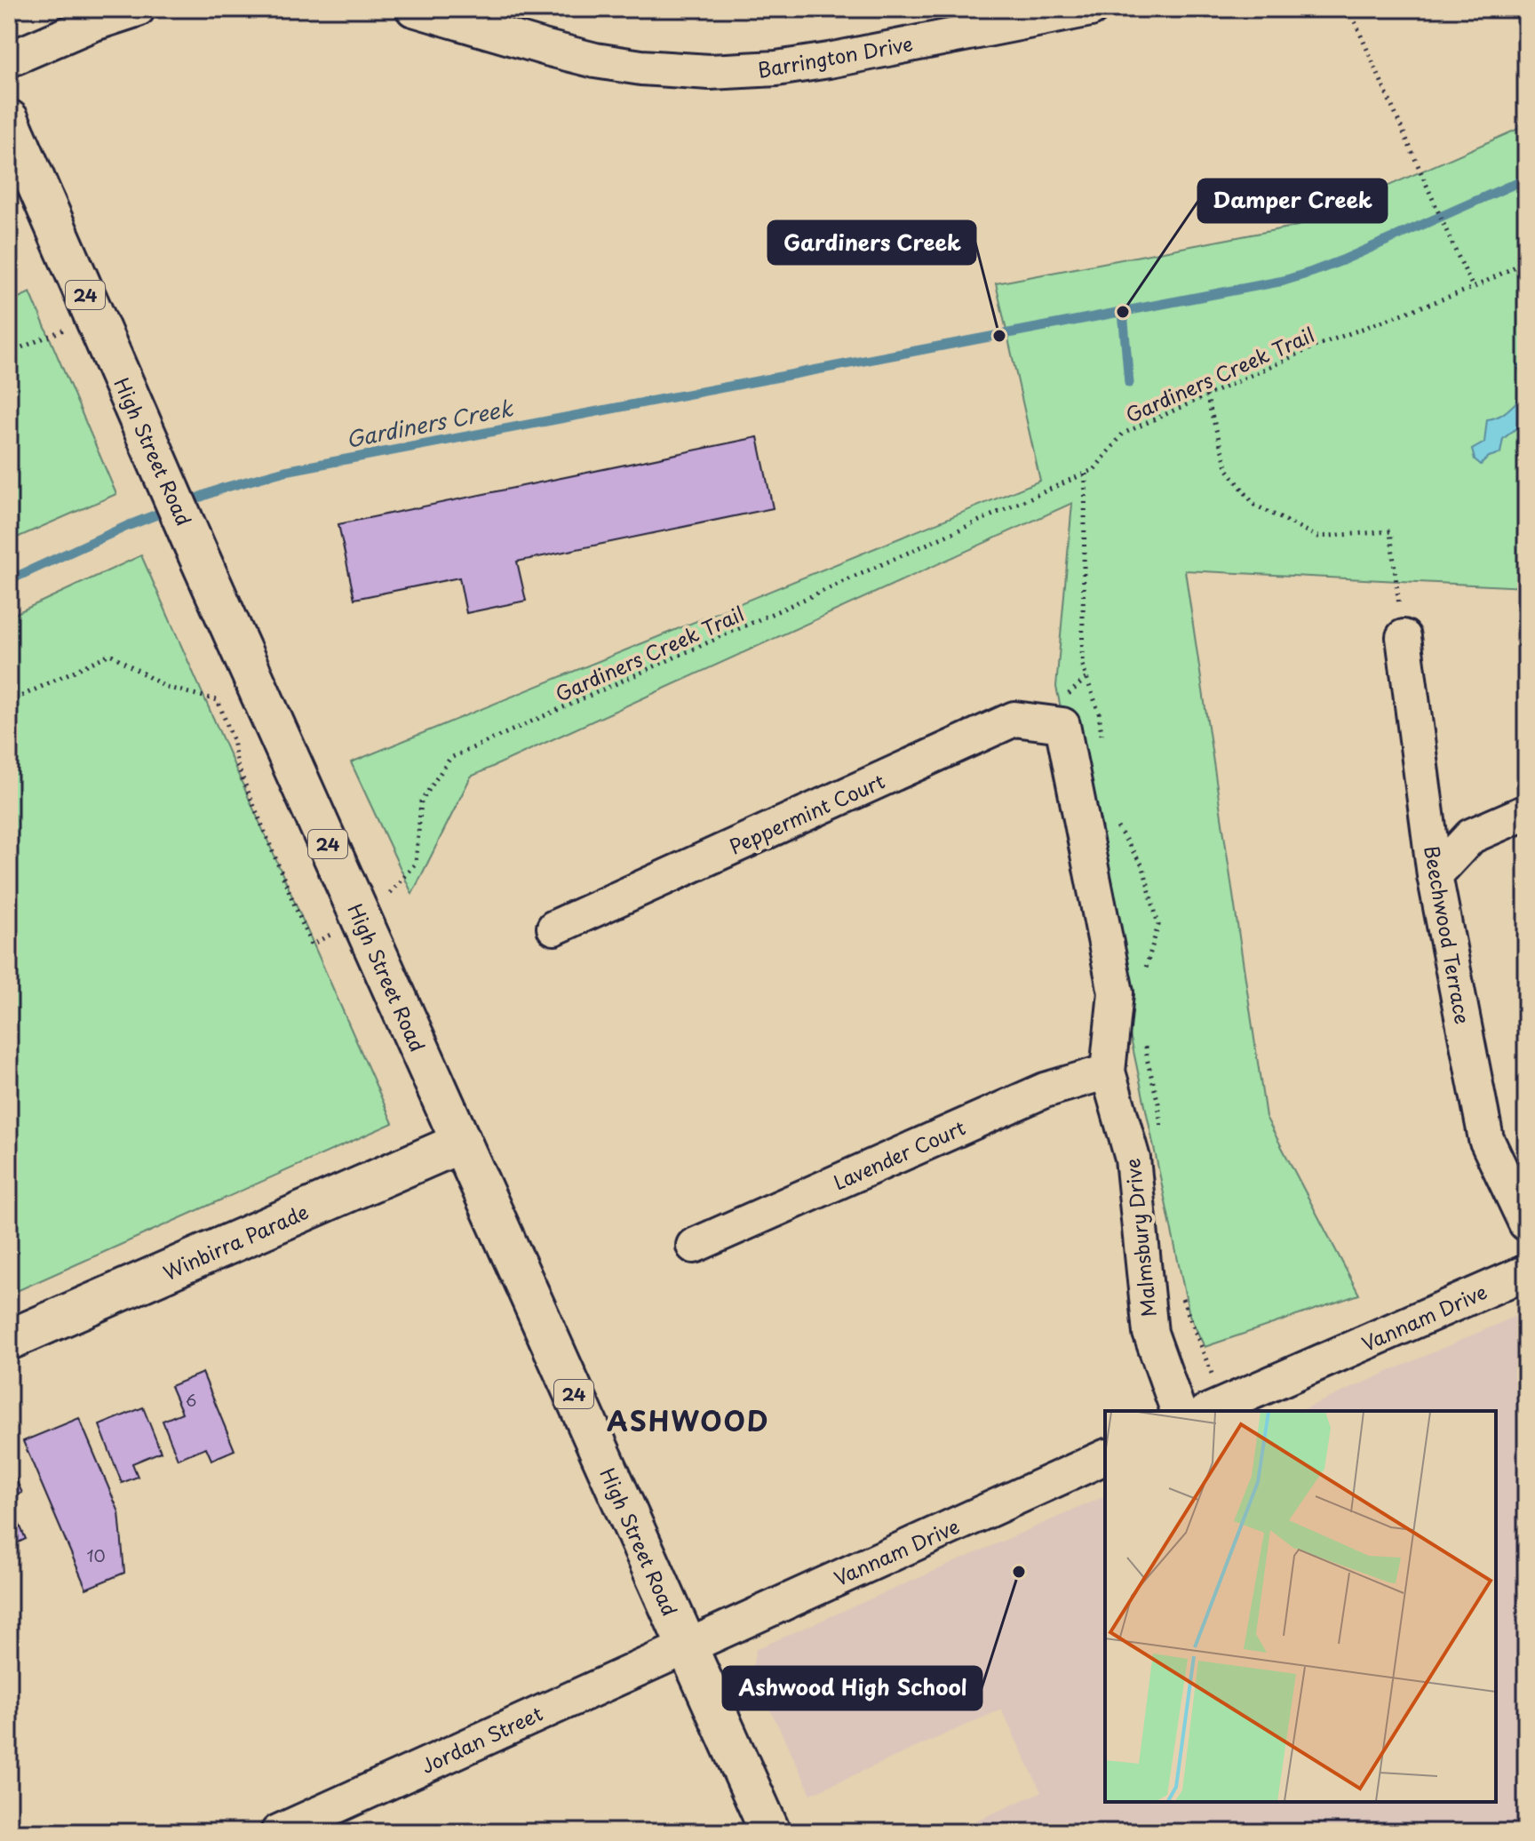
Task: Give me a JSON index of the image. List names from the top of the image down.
{
  "streets": {
    "main road": ["24", "High Street Road", "Winbirra Parade"],
    "street": [
      "Barrington Drive",
      "Peppermint Court",
      "Beechwood Terrace",
      "Lavender Court",
      "Malmsbury Drive",
      "Vannam Drive",
      "Jordan Street"
    ],
    "path": ["Gardiners Creek Trail"]
  },
  "crossings": [
    ["Gardiners Creek Trail", "High Street Road"],
    ["High Street Road", "Winbirra Parade"],
    ["High Street Road", "Vannam Drive"],
    ["High Street Road", "Jordan Street"],
    ["Peppermint Court", "Malmsbury Drive"],
    ["Lavender Court", "Malmsbury Drive"],
    ["Vannam Drive", "Jordan Street"]
  ],
  "districts": ["ASHWOOD"],
  "water": ["Gardiners Creek"],
  "places": ["Damper Creek", "Gardiners Creek", "Ashwood High School"],
  "house_numbers": ["6", "10"]
}
